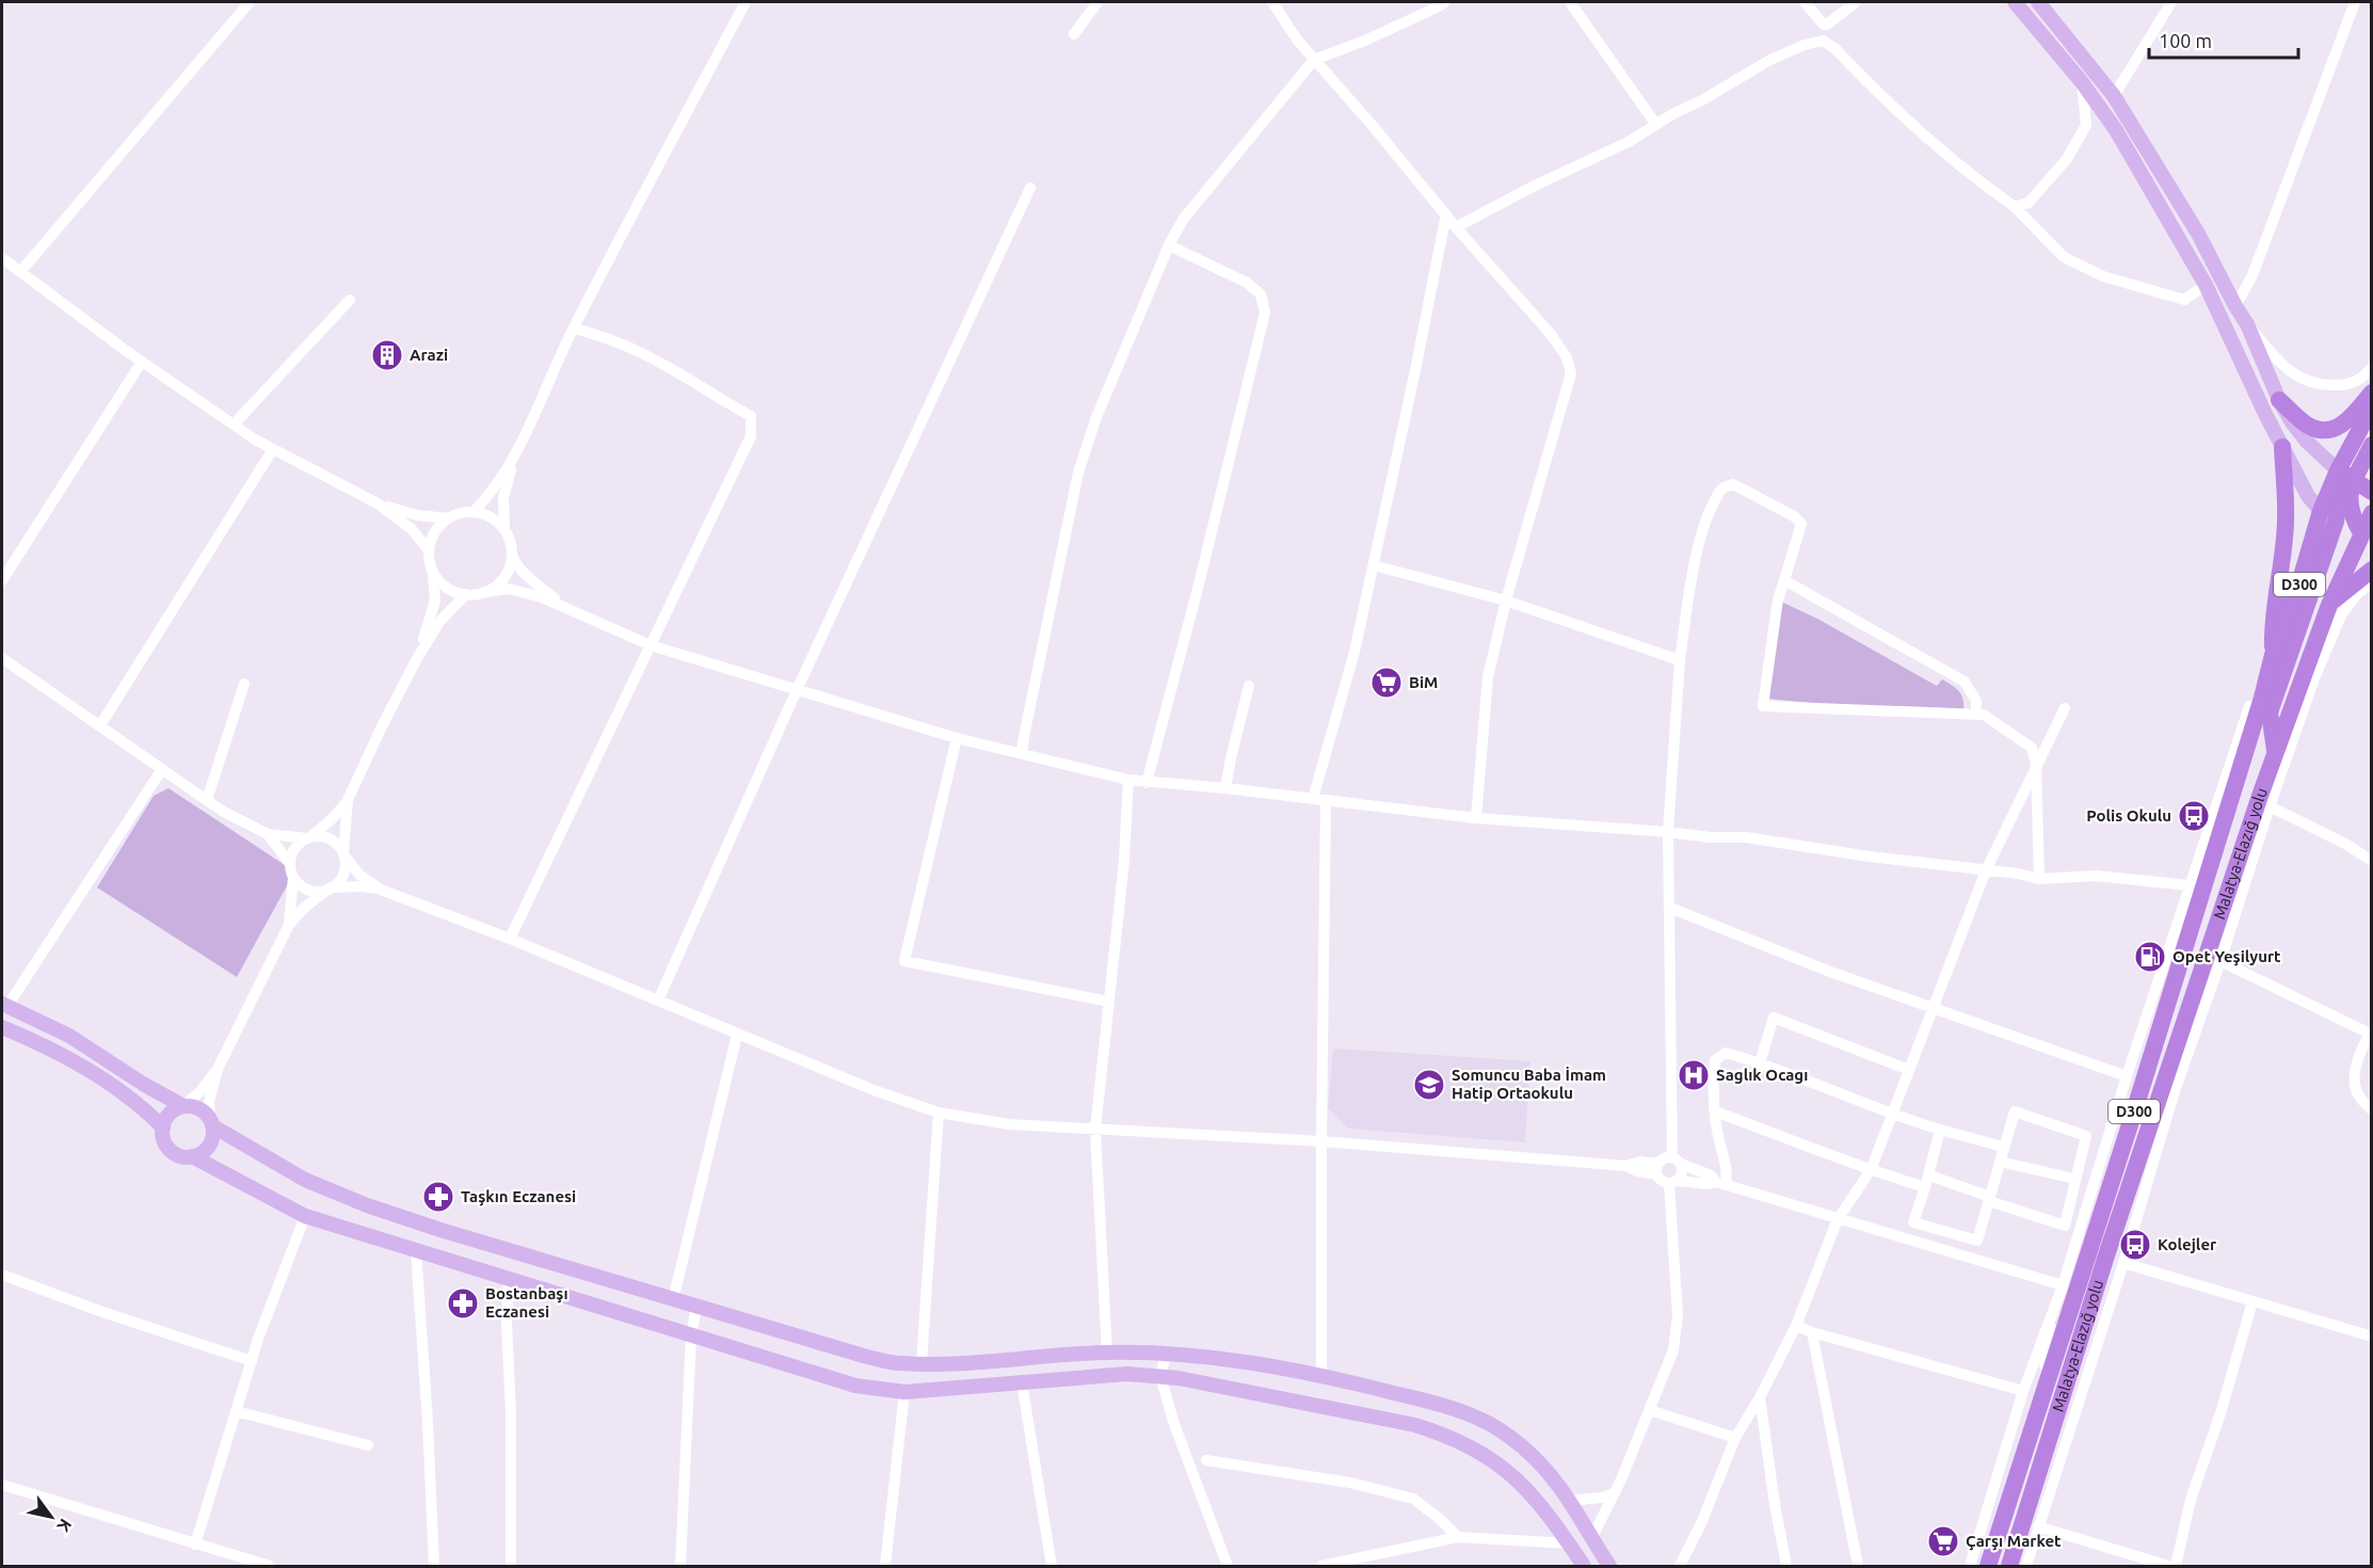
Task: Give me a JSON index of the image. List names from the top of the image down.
{
  "streets": {
    "highway": ["D300", "Malatya-Elazığ yolu"]
  },
  "crossings": [
    ["D300", "Malatya-Elazığ yolu"]
  ],
  "places": {
    "building": ["Arazi"],
    "supermarket": ["BiM", "Çarşı Market"],
    "bus stop": ["Polis Okulu", "Kolejler"],
    "fuel station": ["Opet Yeşilyurt"],
    "hospital": ["Saglık Ocagı"],
    "school or university": ["Somuncu Baba İmam Hatip Ortaokulu"],
    "pharmacy": ["Taşkın Eczanesi", "Bostanbaşı Eczanesi"]
  },
  "scale_bar": "100 m",
  "north": "bottom right"
}
